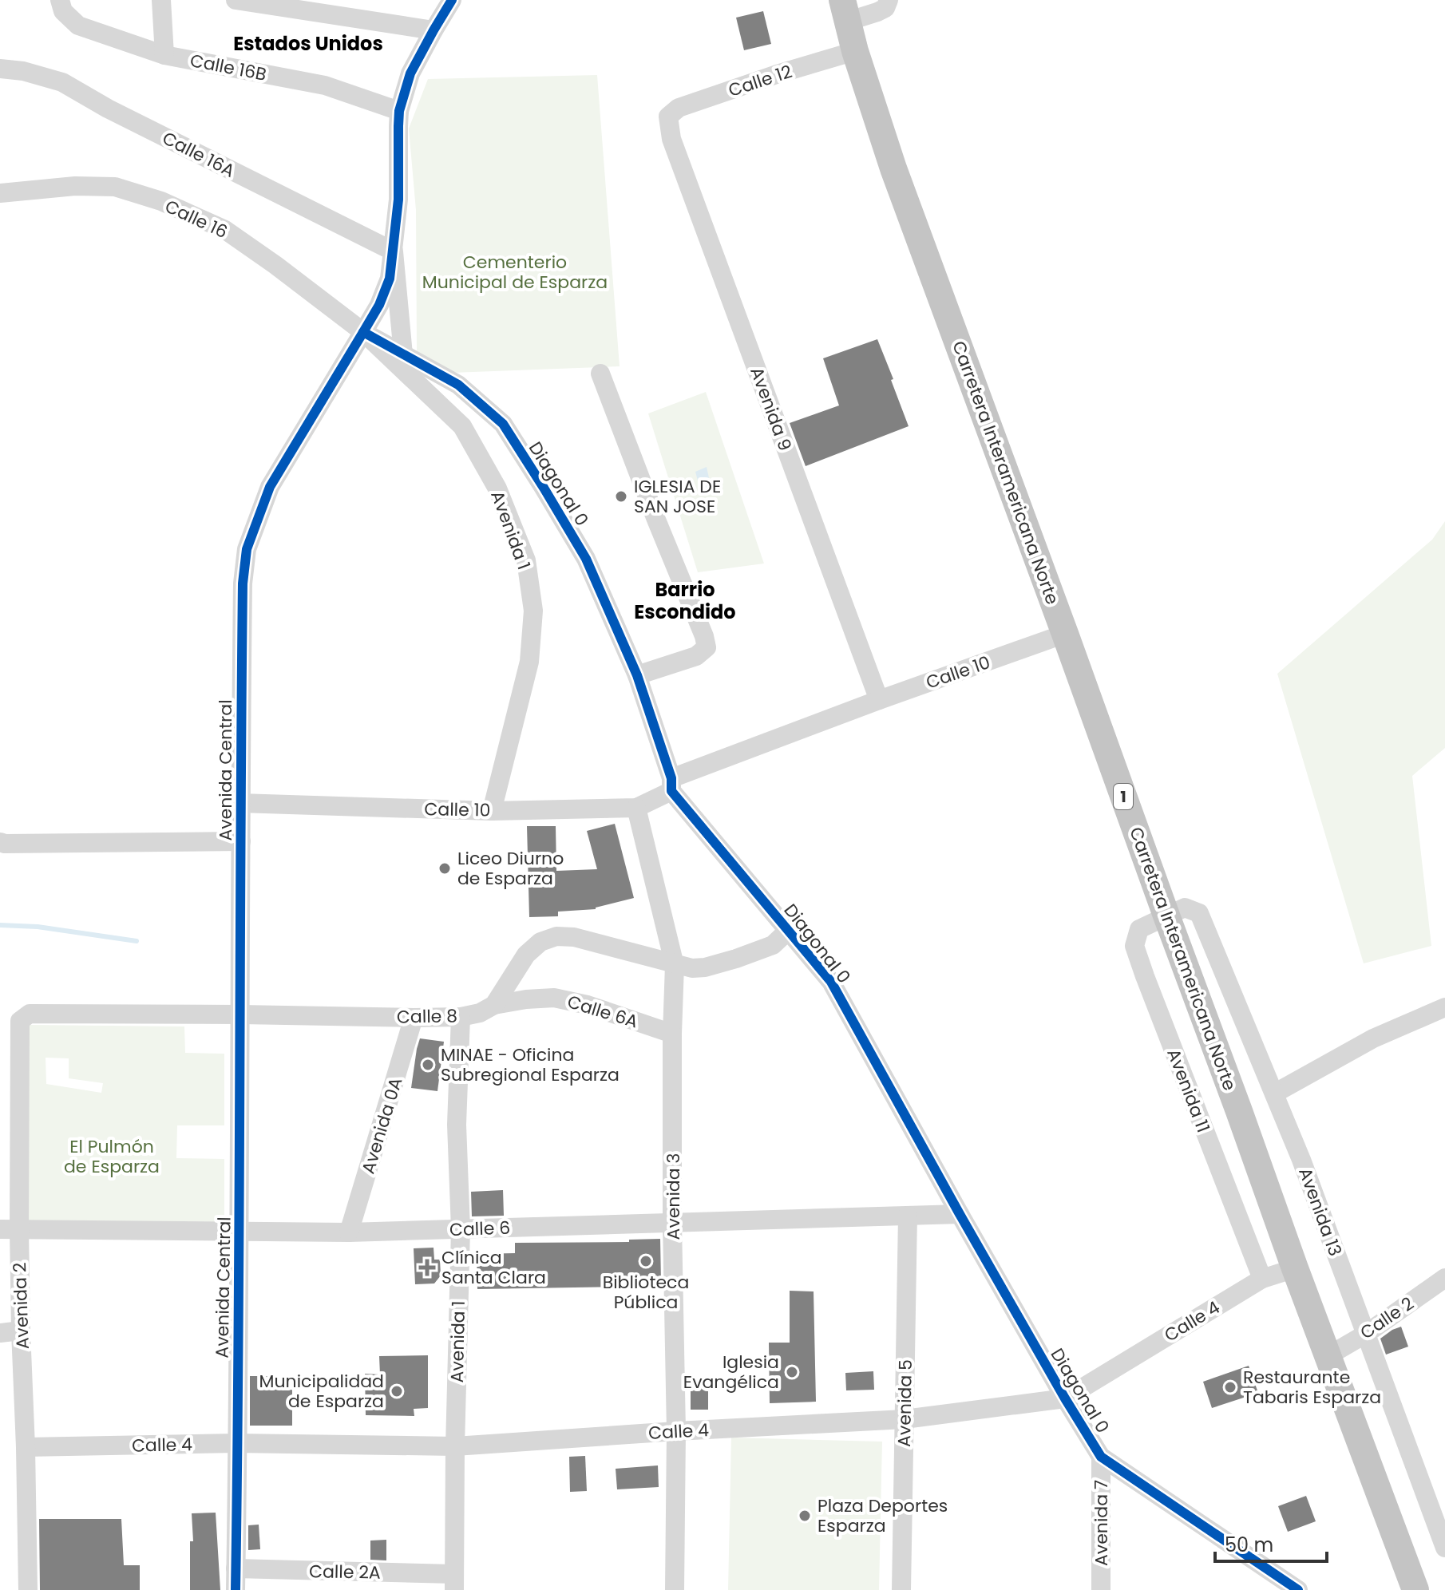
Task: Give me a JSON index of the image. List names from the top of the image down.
{
  "streets": {
    "highway": ["Carretera Interamericana Norte", "1"],
    "street": [
      "Calle 16B",
      "Calle 12",
      "Calle 16A",
      "Calle 16",
      "Avenida 9",
      "Diagonal 0",
      "Avenida 1",
      "Calle 10",
      "Avenida Central",
      "Calle 6A",
      "Calle 8",
      "Avenida 11",
      "Avenida 0A",
      "Avenida 3",
      "Avenida 13",
      "Calle 6",
      "Avenida 2",
      "Calle 2",
      "Calle 4",
      "Avenida 5",
      "Avenida 7",
      "Calle 2A"
    ]
  },
  "crossings": [
    ["Calle 16B", "Avenida Central"],
    ["Calle 12", "Avenida 9"],
    ["Calle 12", "Carretera Interamericana Norte"],
    ["Calle 16A", "Avenida Central"],
    ["Calle 16", "Diagonal 0"],
    ["Calle 16", "Avenida 1"],
    ["Calle 16", "Avenida Central"],
    ["Avenida 9", "Calle 10"],
    ["Carretera Interamericana Norte", "Calle 10"],
    ["Carretera Interamericana Norte", "Avenida 11"],
    ["Carretera Interamericana Norte", "Avenida 13"],
    ["Carretera Interamericana Norte", "Calle 2"],
    ["Carretera Interamericana Norte", "Calle 4"],
    ["Diagonal 0", "Avenida 1"],
    ["Diagonal 0", "Calle 10"],
    ["Diagonal 0", "Avenida Central"],
    ["Diagonal 0", "Calle 6"],
    ["Diagonal 0", "Calle 4"],
    ["Diagonal 0", "Avenida 7"],
    ["Avenida 1", "Calle 10"],
    ["Avenida 1", "Avenida Central"],
    ["Avenida 1", "Calle 8"],
    ["Avenida 1", "Calle 6"],
    ["Avenida 1", "Calle 4"],
    ["Avenida 1", "Calle 2A"],
    ["Calle 10", "Avenida Central"],
    ["Calle 10", "Avenida 3"],
    ["Avenida Central", "Calle 8"],
    ["Avenida Central", "Calle 6"],
    ["Avenida Central", "Calle 4"],
    ["Avenida Central", "Calle 2A"],
    ["Calle 6A", "Calle 8"],
    ["Calle 6A", "Avenida 3"],
    ["Calle 8", "Avenida 0A"],
    ["Calle 8", "Avenida 2"],
    ["Avenida 11", "Avenida 13"],
    ["Avenida 11", "Calle 4"],
    ["Avenida 0A", "Calle 6"],
    ["Avenida 3", "Calle 6"],
    ["Avenida 3", "Calle 4"],
    ["Avenida 13", "Calle 2"],
    ["Calle 6", "Avenida 2"],
    ["Calle 6", "Avenida 5"],
    ["Avenida 2", "Calle 4"],
    ["Calle 4", "Avenida 5"]
  ],
  "districts": ["Estados Unidos", "Barrio Escondido"],
  "parks": ["Cementerio Municipal de Esparza", "El Pulmón de Esparza"],
  "places": {
    "other": [
      "IGLESIA DE SAN JOSE",
      "Liceo Diurno de Esparza",
      "MINAE - Oficina Subregional Esparza",
      "Biblioteca Pública",
      "Iglesia Evangélica",
      "Restaurante Tabaris Esparza",
      "Municipalidad de Esparza",
      "Plaza Deportes Esparza"
    ],
    "health": ["Clínica Santa Clara"]
  },
  "scale_bar": "50 m"
}
